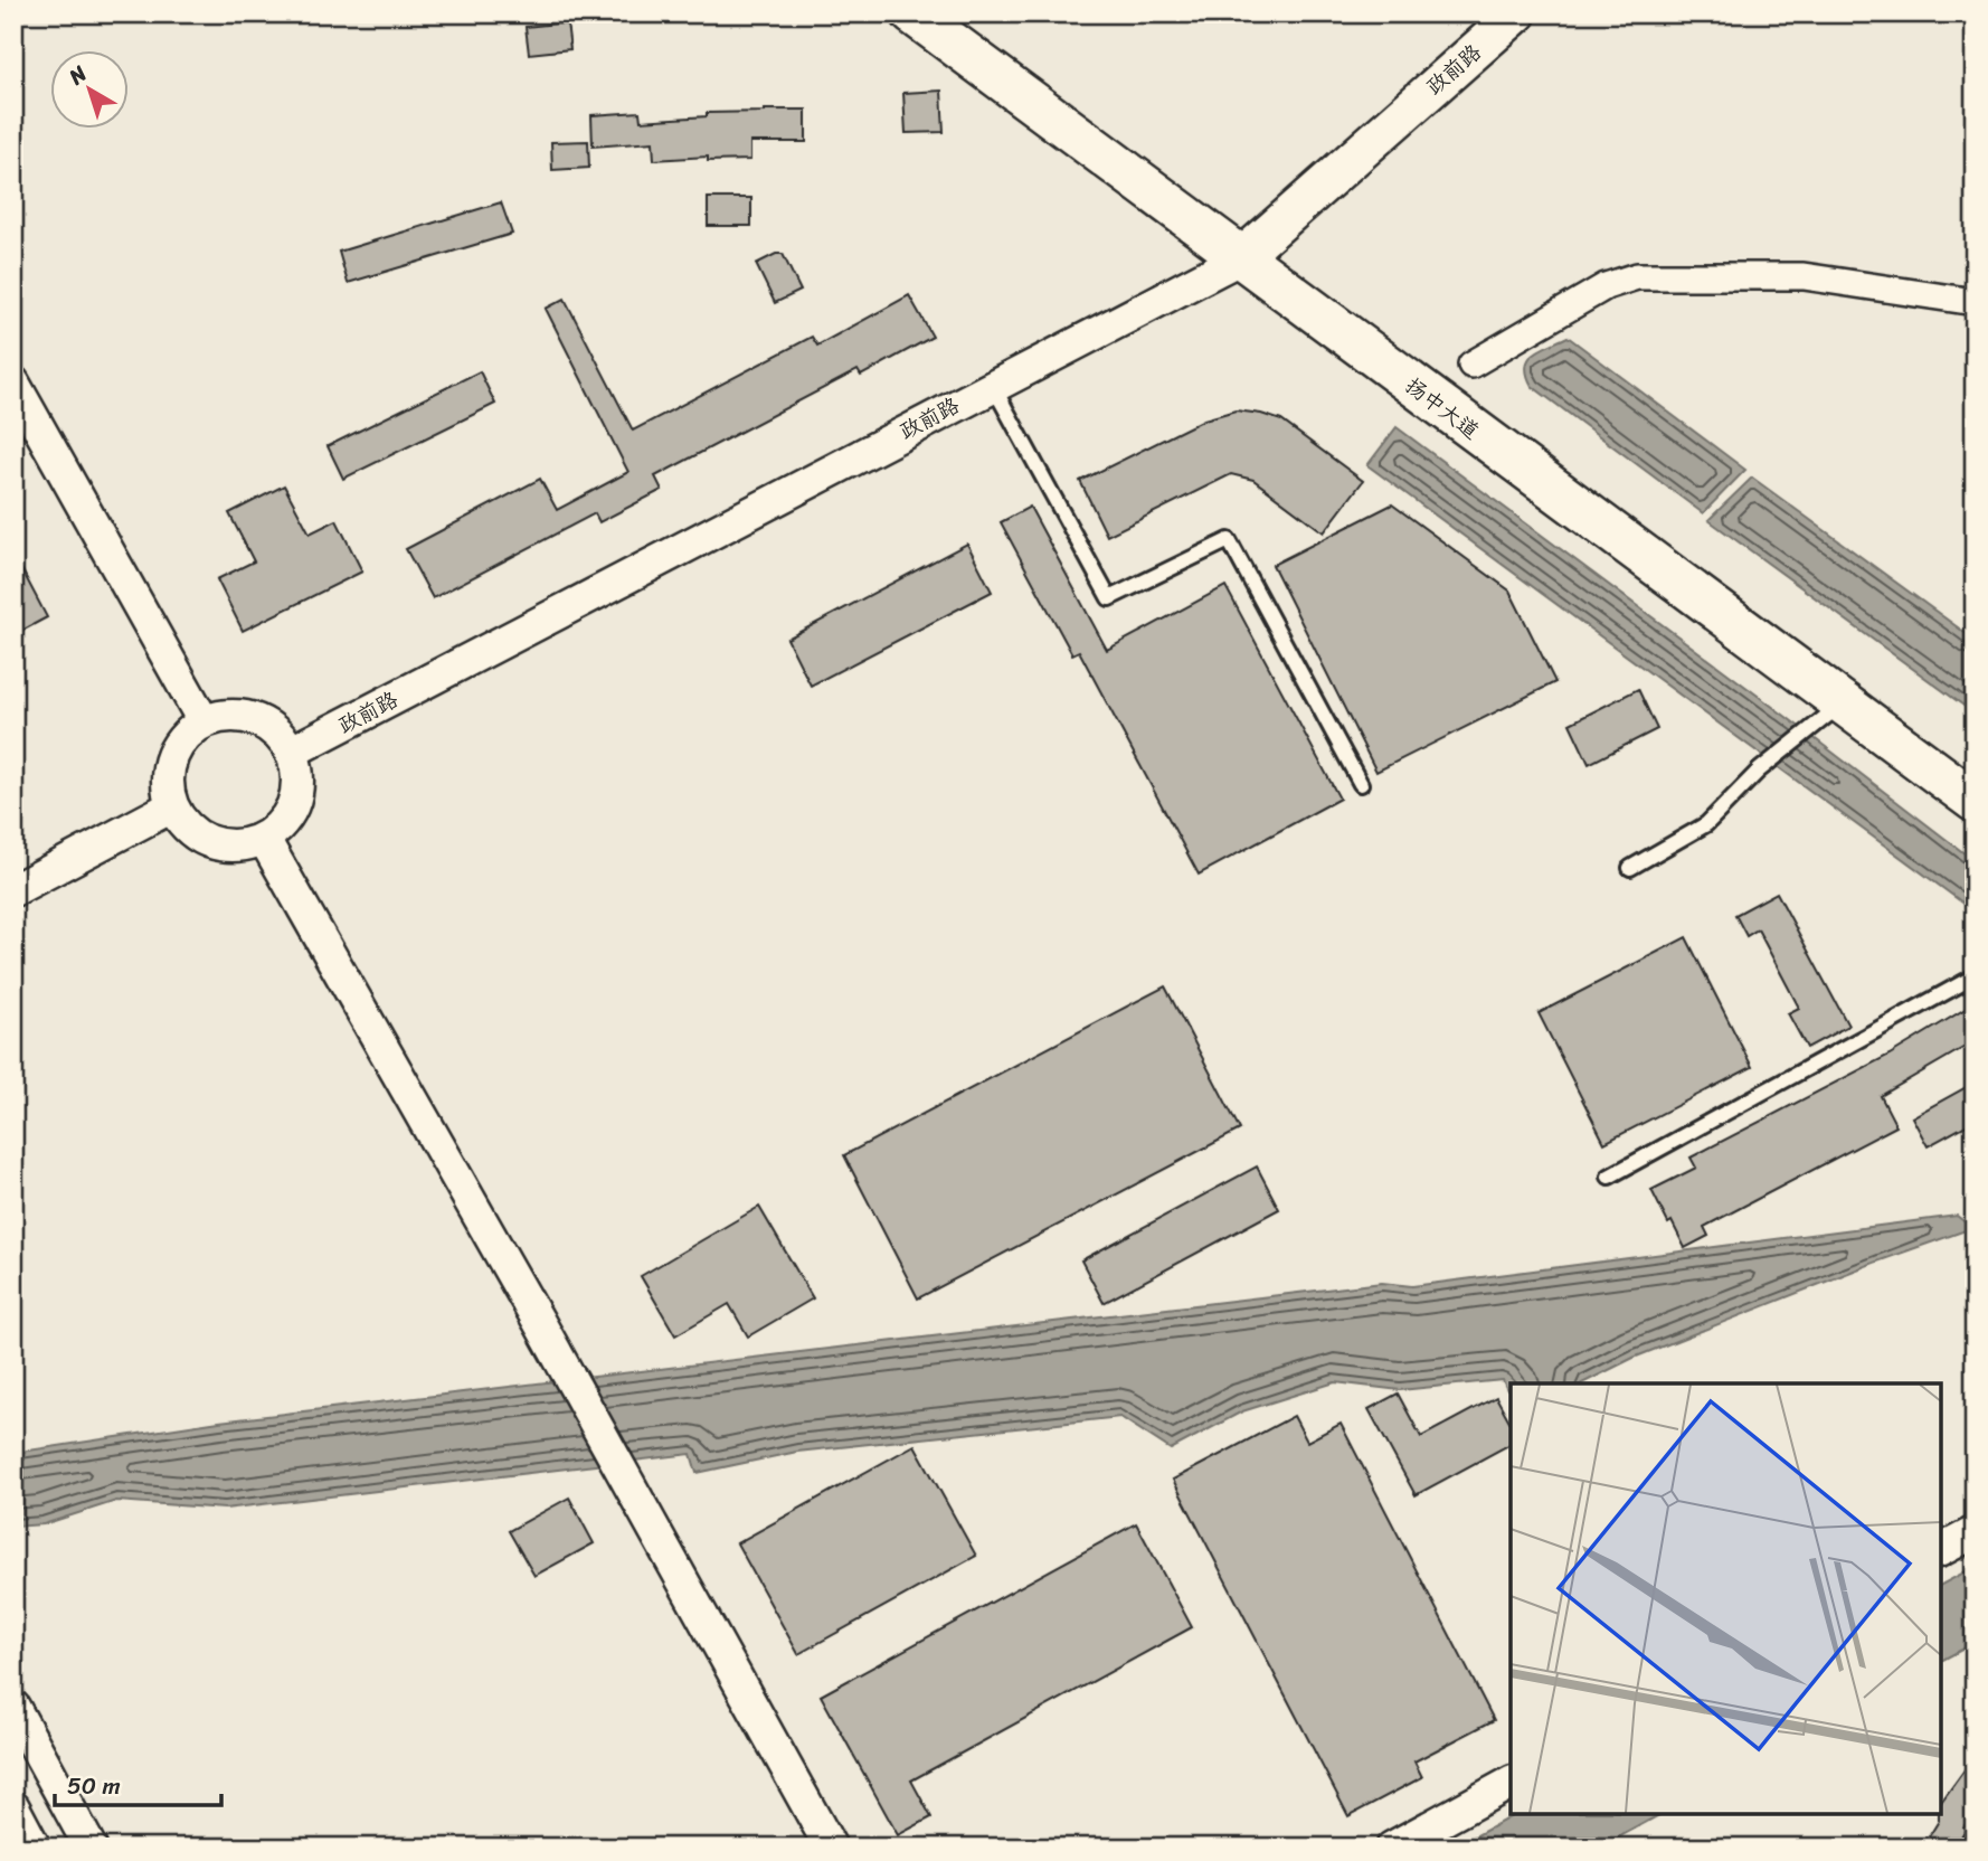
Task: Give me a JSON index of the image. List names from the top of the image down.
{
  "streets": {
    "main road": ["政前路", "扬中大道"]
  },
  "crossings": [
    ["政前路", "扬中大道"]
  ],
  "scale_bar": "50 m",
  "north": "top left"
}
